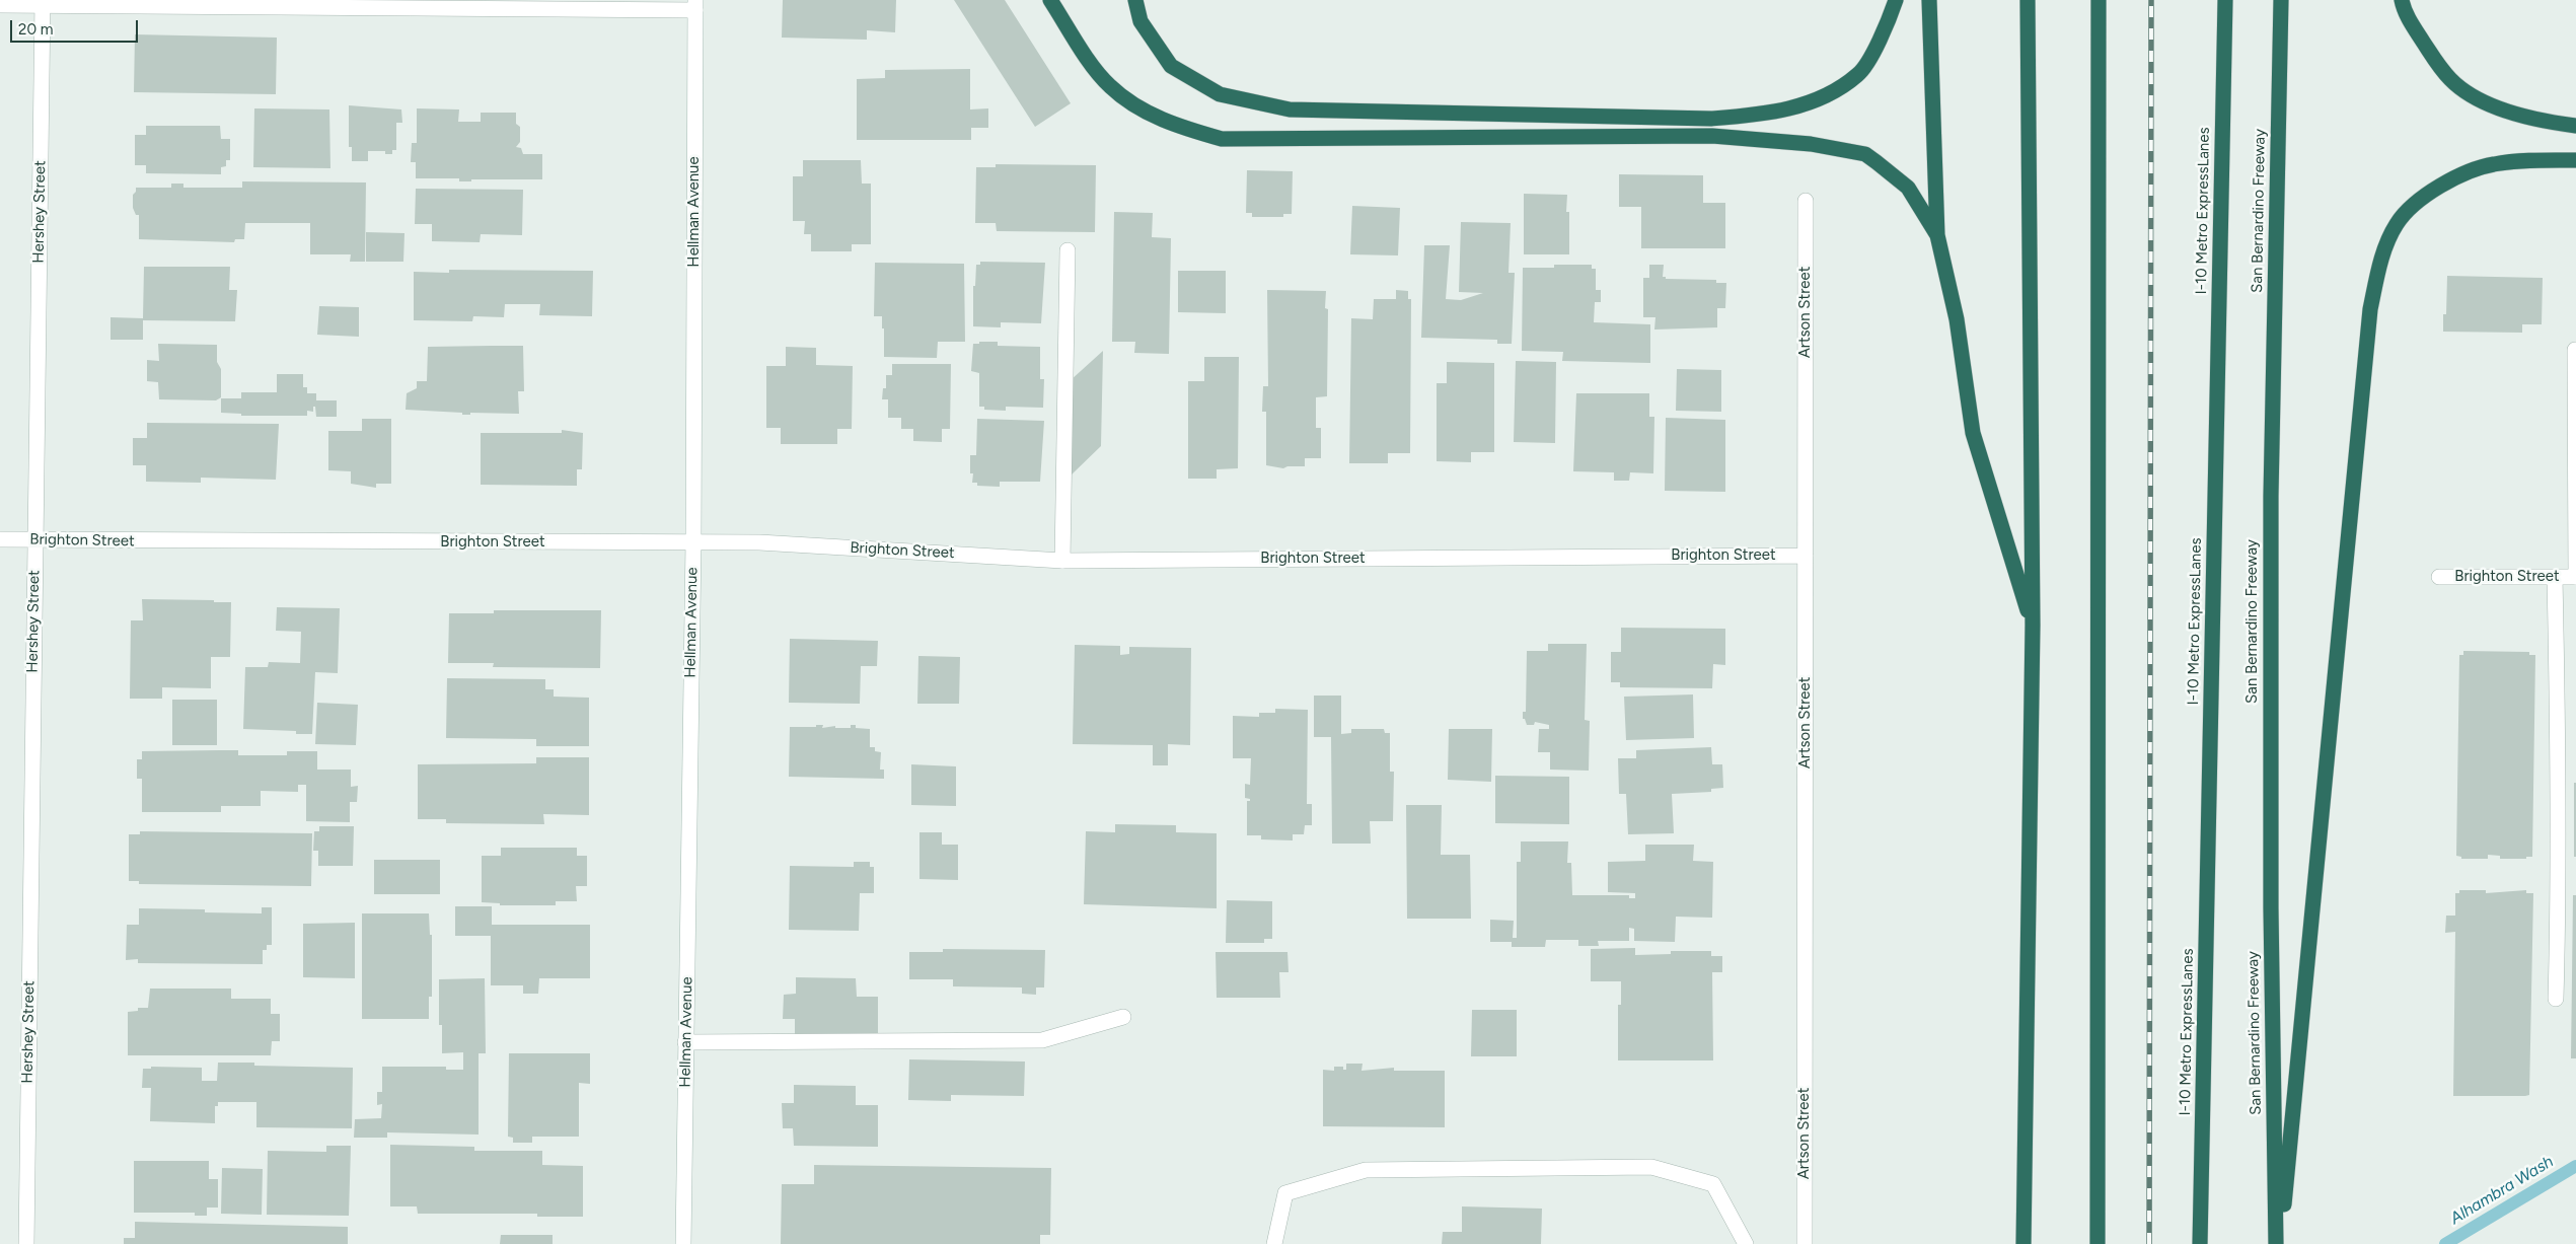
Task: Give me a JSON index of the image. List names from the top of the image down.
{
  "streets": {
    "highway": ["I-10 Metro ExpressLanes", "San Bernardino Freeway"],
    "street": [
      "Hershey Street",
      "Hellman Avenue",
      "Artson Street",
      "Brighton Street"
    ]
  },
  "crossings": [
    ["Hershey Street", "Brighton Street"],
    ["Hellman Avenue", "Brighton Street"],
    ["Artson Street", "Brighton Street"]
  ],
  "water": ["Alhambra Wash"],
  "scale_bar": "20 m"
}
